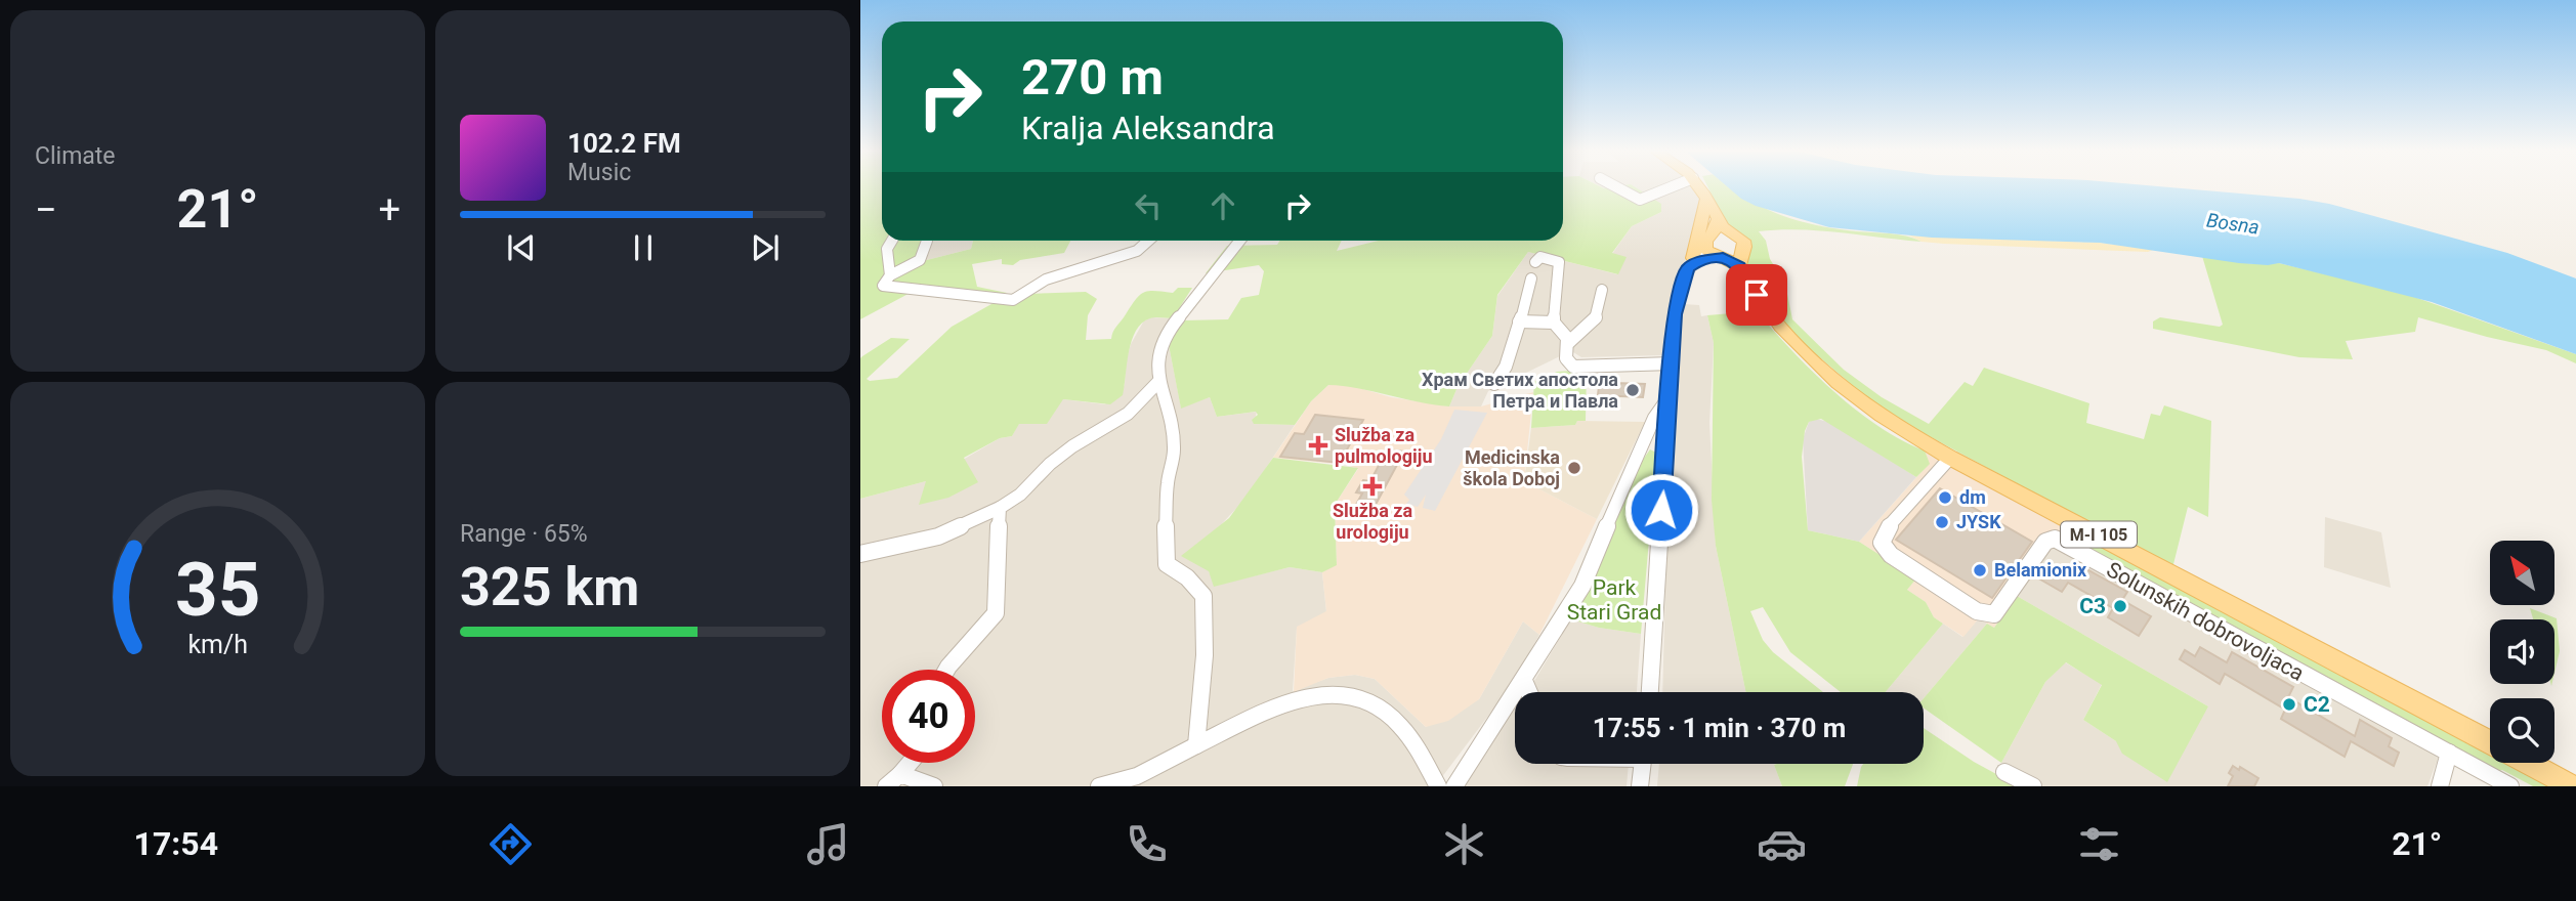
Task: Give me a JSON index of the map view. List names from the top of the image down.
{
  "streets": {
    "main road": ["M-I 105"],
    "street": ["Solunskih dobrovoljaca"]
  },
  "crossings": [
    ["M-I 105", "Solunskih dobrovoljaca"]
  ],
  "water": ["Bosna"],
  "parks": ["Park Stari Grad"],
  "places": {
    "other": [
      "Храм Светих апостола Петра и Павла",
      "Medicinska škola Doboj",
      "dm",
      "JYSK",
      "Belamionix",
      "C3",
      "C2"
    ],
    "health": ["Služba za pulmologiju", "Služba za urologiju"]
  },
  "north": "top left",
  "page": {
    "tile": [
      "Climate",
      ["Range · 65%", "325 km"]
    ],
    "turn": ["270 m", "Kralja Aleksandra"],
    "song": ["102.2 FM", "Music"],
    "heat": ["−", "21°", "+"],
    "limit": "40",
    "trip": "17:55 · 1 min · 370 m",
    "tabs": ["17:54", "21°"],
    "gauge": ["35", "km/h"]
  }
}
